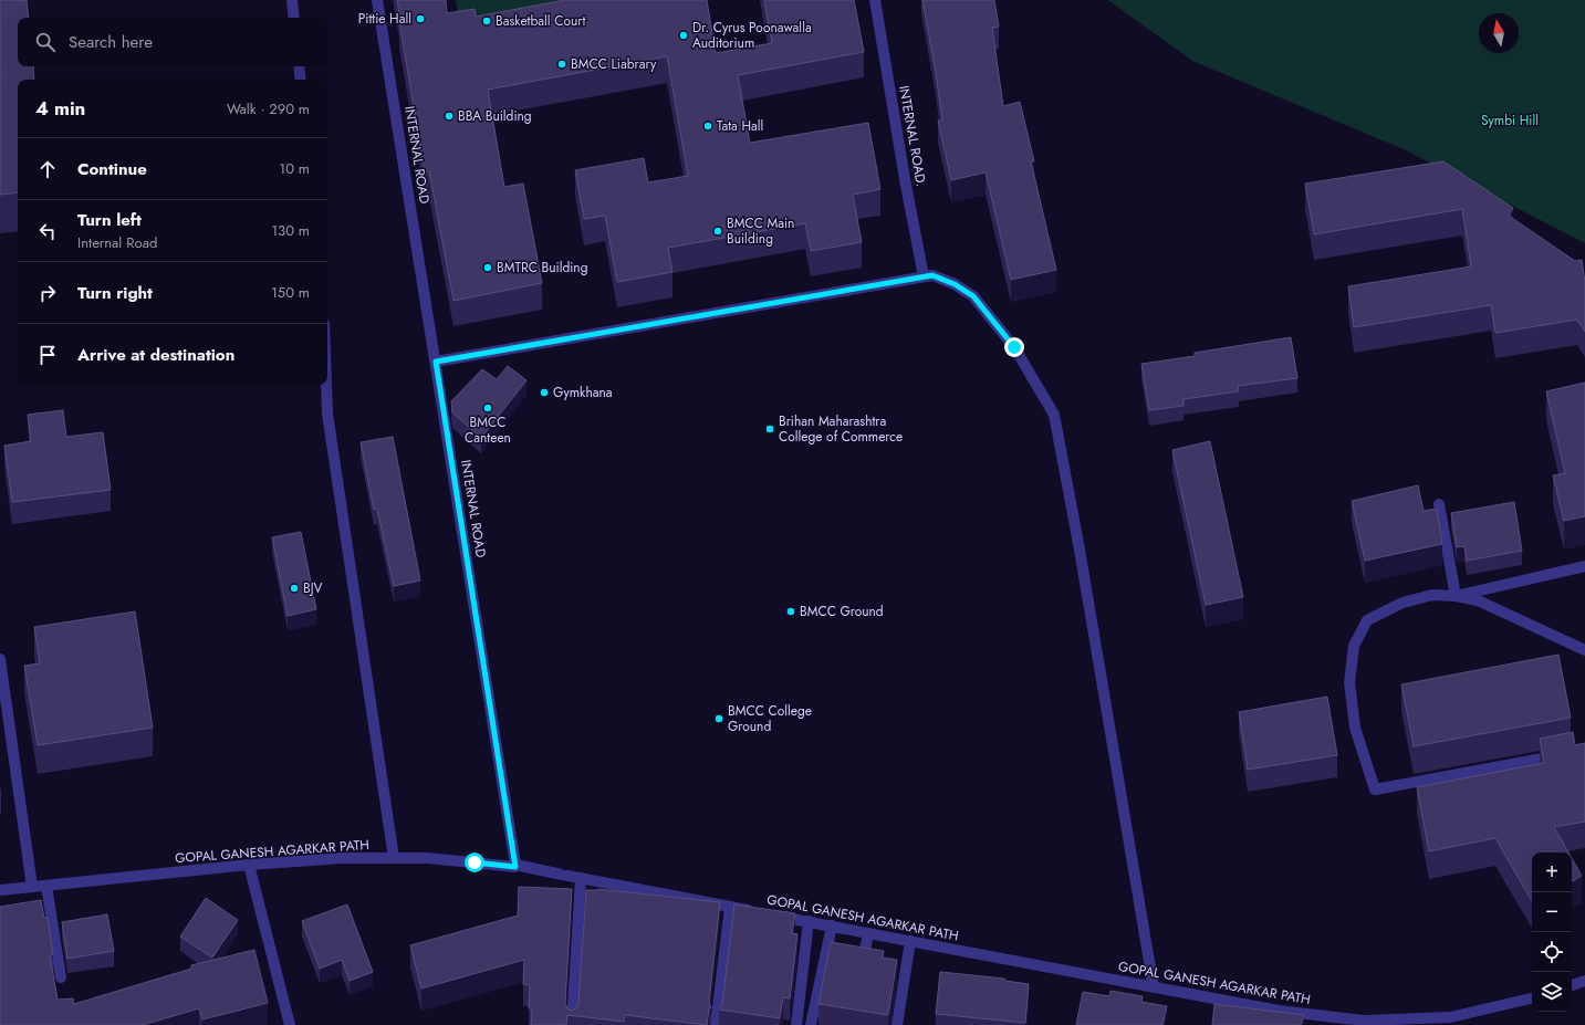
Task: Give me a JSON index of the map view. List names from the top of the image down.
{
  "streets": {
    "street": ["INTERNAL ROAD.", "INTERNAL ROAD", "GOPAL GANESH AGARKAR PATH"]
  },
  "crossings": [
    ["INTERNAL ROAD", "GOPAL GANESH AGARKAR PATH"]
  ],
  "parks": ["Symbi Hill"],
  "places": [
    "Pittie Hall",
    "Basketball Court",
    "Dr. Cyrus Poonawalla Auditorium",
    "BMCC Liabrary",
    "BBA Building",
    "Tata Hall",
    "BMCC Main Building",
    "BMTRC Building",
    "Gymkhana",
    "BMCC Canteen",
    "Brihan Maharashtra College of Commerce",
    "BJV",
    "BMCC Ground",
    "BMCC College Ground"
  ],
  "north": "top",
  "page": {
    "search": "Search here",
    "heading": ["4 min", "Walk · 290 m"],
    "list": [
      ["Continue", "10 m"],
      ["Turn left", "Internal Road", "130 m"],
      ["Turn right", "150 m"],
      "Arrive at destination"
    ],
    "map_buttons": ["+", "−"]
  }
}
